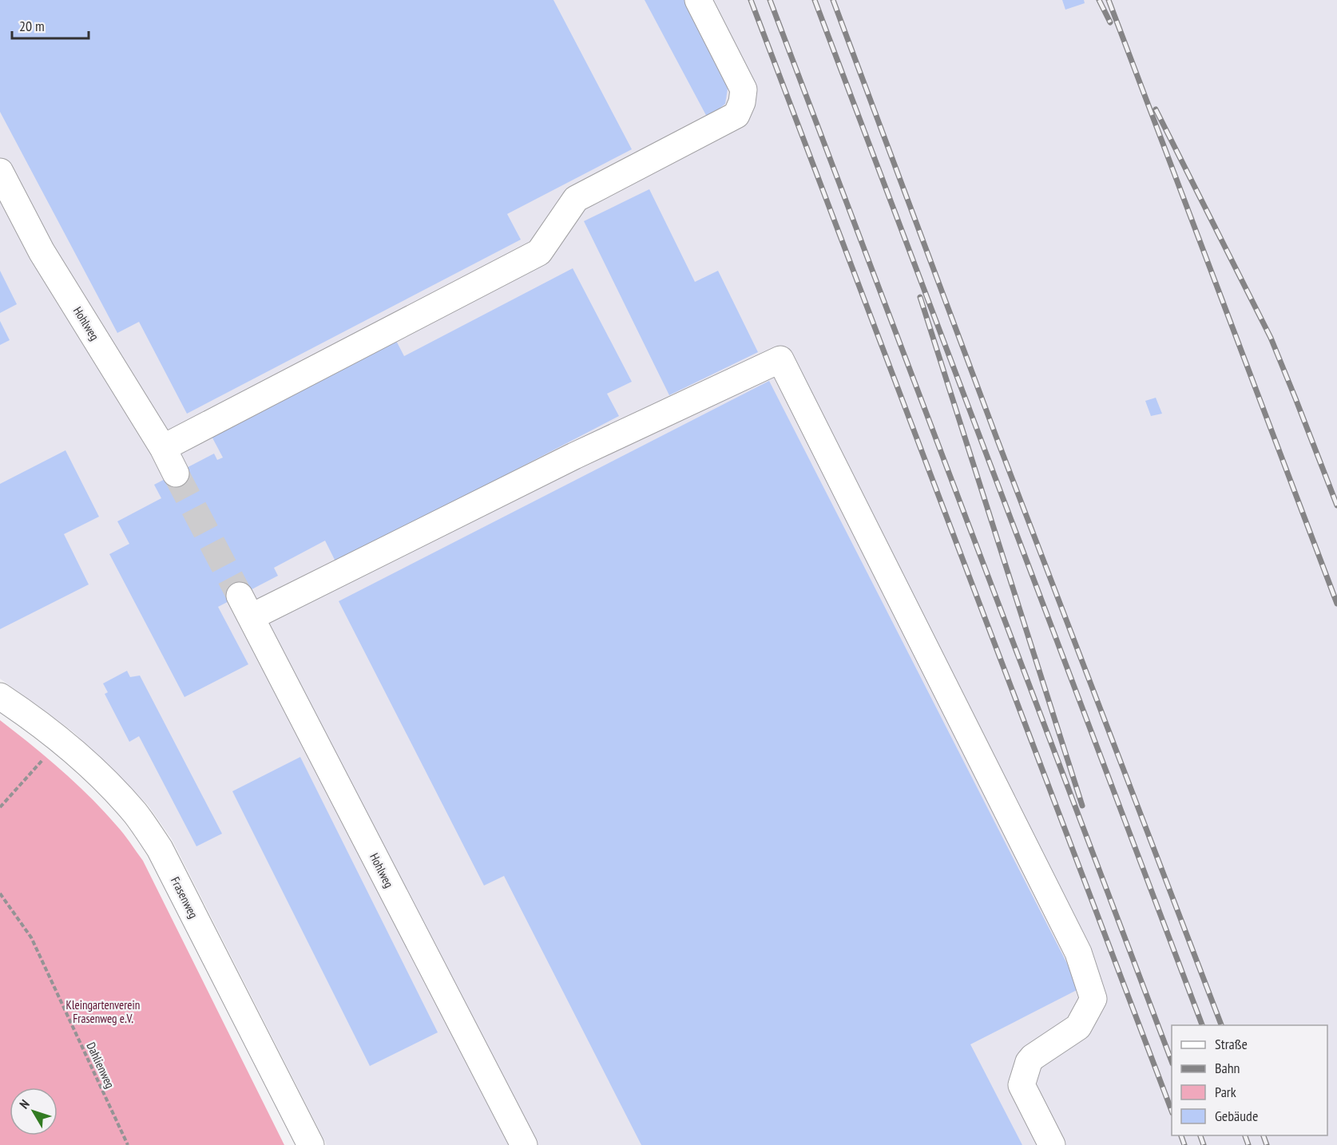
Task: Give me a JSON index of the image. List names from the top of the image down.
{
  "streets": {
    "street": ["Hohlweg", "Frasenweg"],
    "path": ["Dahlienweg"]
  },
  "parks": ["Kleingartenverein Frasenweg e.V."],
  "legend": [
    "Straße",
    "Bahn",
    "Park",
    "Gebäude"
  ],
  "scale_bar": "20 m",
  "north": "top left"
}
